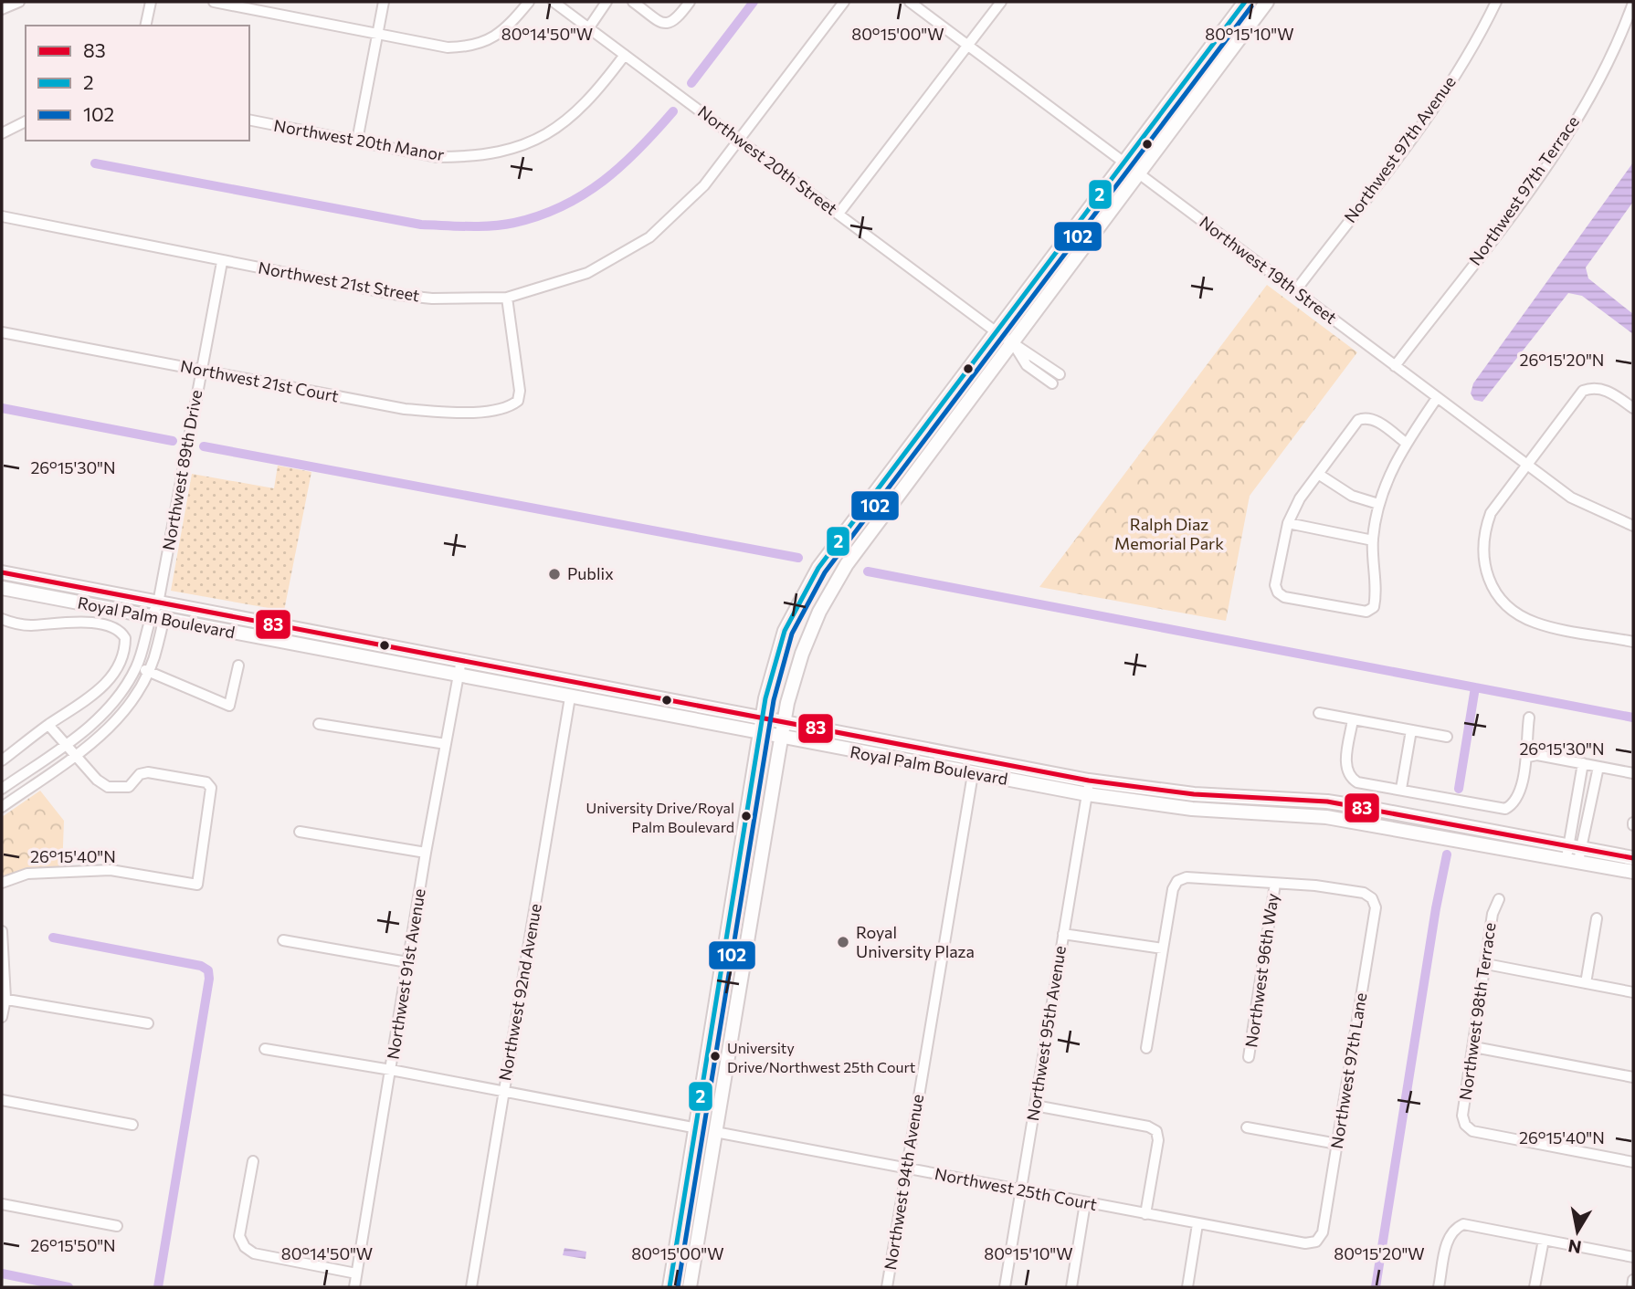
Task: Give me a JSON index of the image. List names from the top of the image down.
{
  "streets": {
    "main road": ["Royal Palm Boulevard"],
    "street": [
      "Northwest 20th Manor",
      "Northwest 97th Avenue",
      "Northwest 20th Street",
      "Northwest 97th Terrace",
      "Northwest 19th Street",
      "Northwest 21st Street",
      "Northwest 21st Court",
      "Northwest 89th Drive",
      "Northwest 96th Way",
      "Northwest 91st Avenue",
      "Northwest 92nd Avenue",
      "Northwest 98th Terrace",
      "Northwest 95th Avenue",
      "Northwest 97th Lane",
      "Northwest 94th Avenue",
      "Northwest 25th Court"
    ]
  },
  "crossings": [
    ["Northwest 20th Manor", "Northwest 20th Street"],
    ["Northwest 97th Avenue", "Northwest 19th Street"],
    ["Northwest 20th Street", "Northwest 21st Street"],
    ["Northwest 97th Terrace", "Northwest 19th Street"],
    ["Northwest 21st Street", "Northwest 21st Court"],
    ["Northwest 21st Street", "Northwest 89th Drive"],
    ["Northwest 21st Court", "Northwest 89th Drive"],
    ["Northwest 89th Drive", "Royal Palm Boulevard"],
    ["Royal Palm Boulevard", "Northwest 91st Avenue"],
    ["Royal Palm Boulevard", "Northwest 92nd Avenue"],
    ["Royal Palm Boulevard", "Northwest 95th Avenue"],
    ["Royal Palm Boulevard", "Northwest 94th Avenue"],
    ["Northwest 96th Way", "Northwest 97th Lane"],
    ["Northwest 95th Avenue", "Northwest 25th Court"],
    ["Northwest 97th Lane", "Northwest 25th Court"],
    ["Northwest 94th Avenue", "Northwest 25th Court"]
  ],
  "parks": ["Ralph Diaz Memorial Park"],
  "places": [
    "Publix",
    "University Drive/Royal Palm Boulevard",
    "Royal University Plaza",
    "University Drive/Northwest 25th Court"
  ],
  "lines": ["transit line 2", "transit line 102", "transit line 83"],
  "legend": ["83", "2", "102"],
  "north": "bottom",
  "coordinates": [
    "80°14'50\"W",
    "80°15'00\"W",
    "80°15'10\"W",
    "26°15'20\"N",
    "26°15'30\"N",
    "26°15'40\"N",
    "26°15'50\"N",
    "80°15'20\"W"
  ]
}
